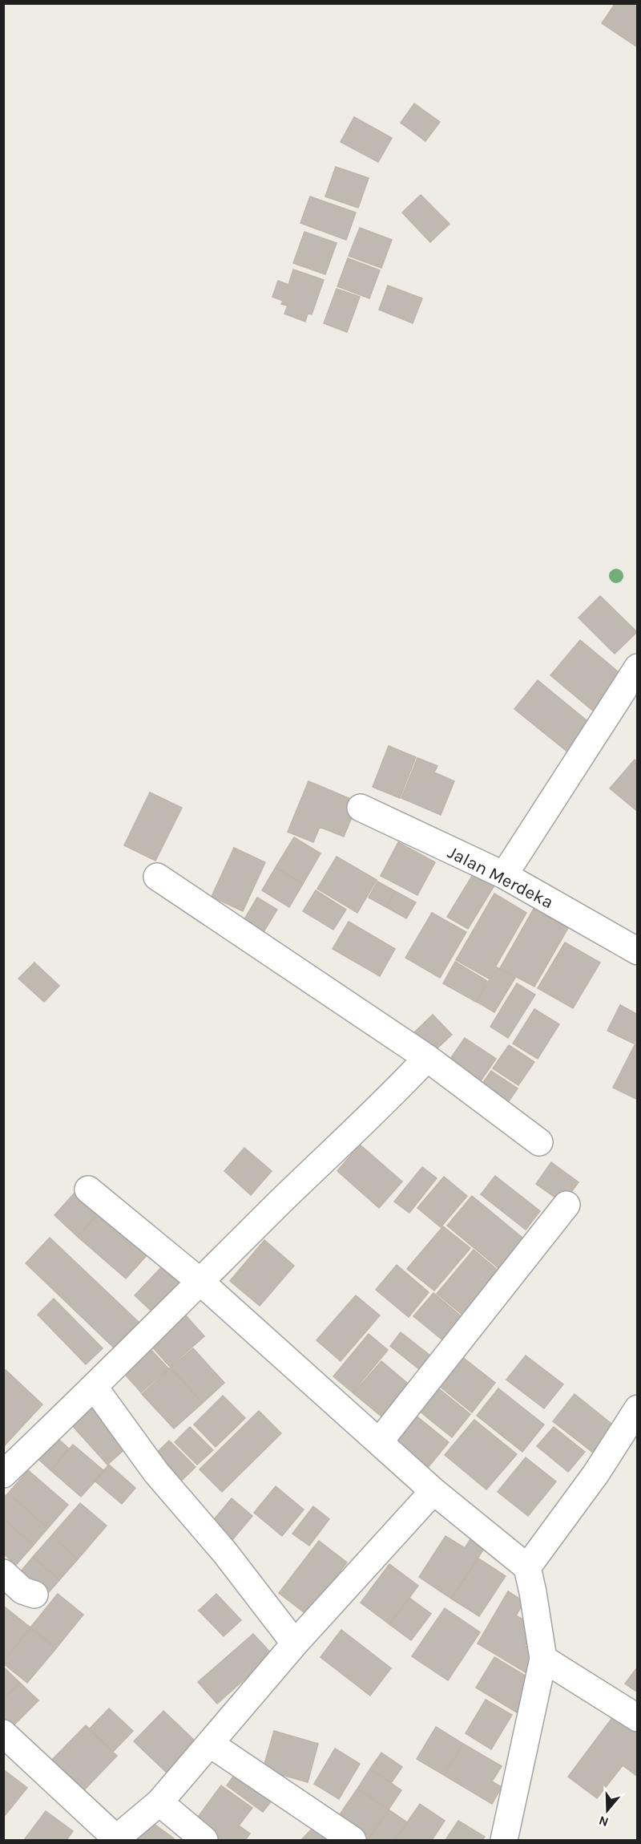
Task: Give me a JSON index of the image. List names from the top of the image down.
{
  "streets": {
    "street": ["Jalan Merdeka"]
  },
  "north": "bottom"
}
